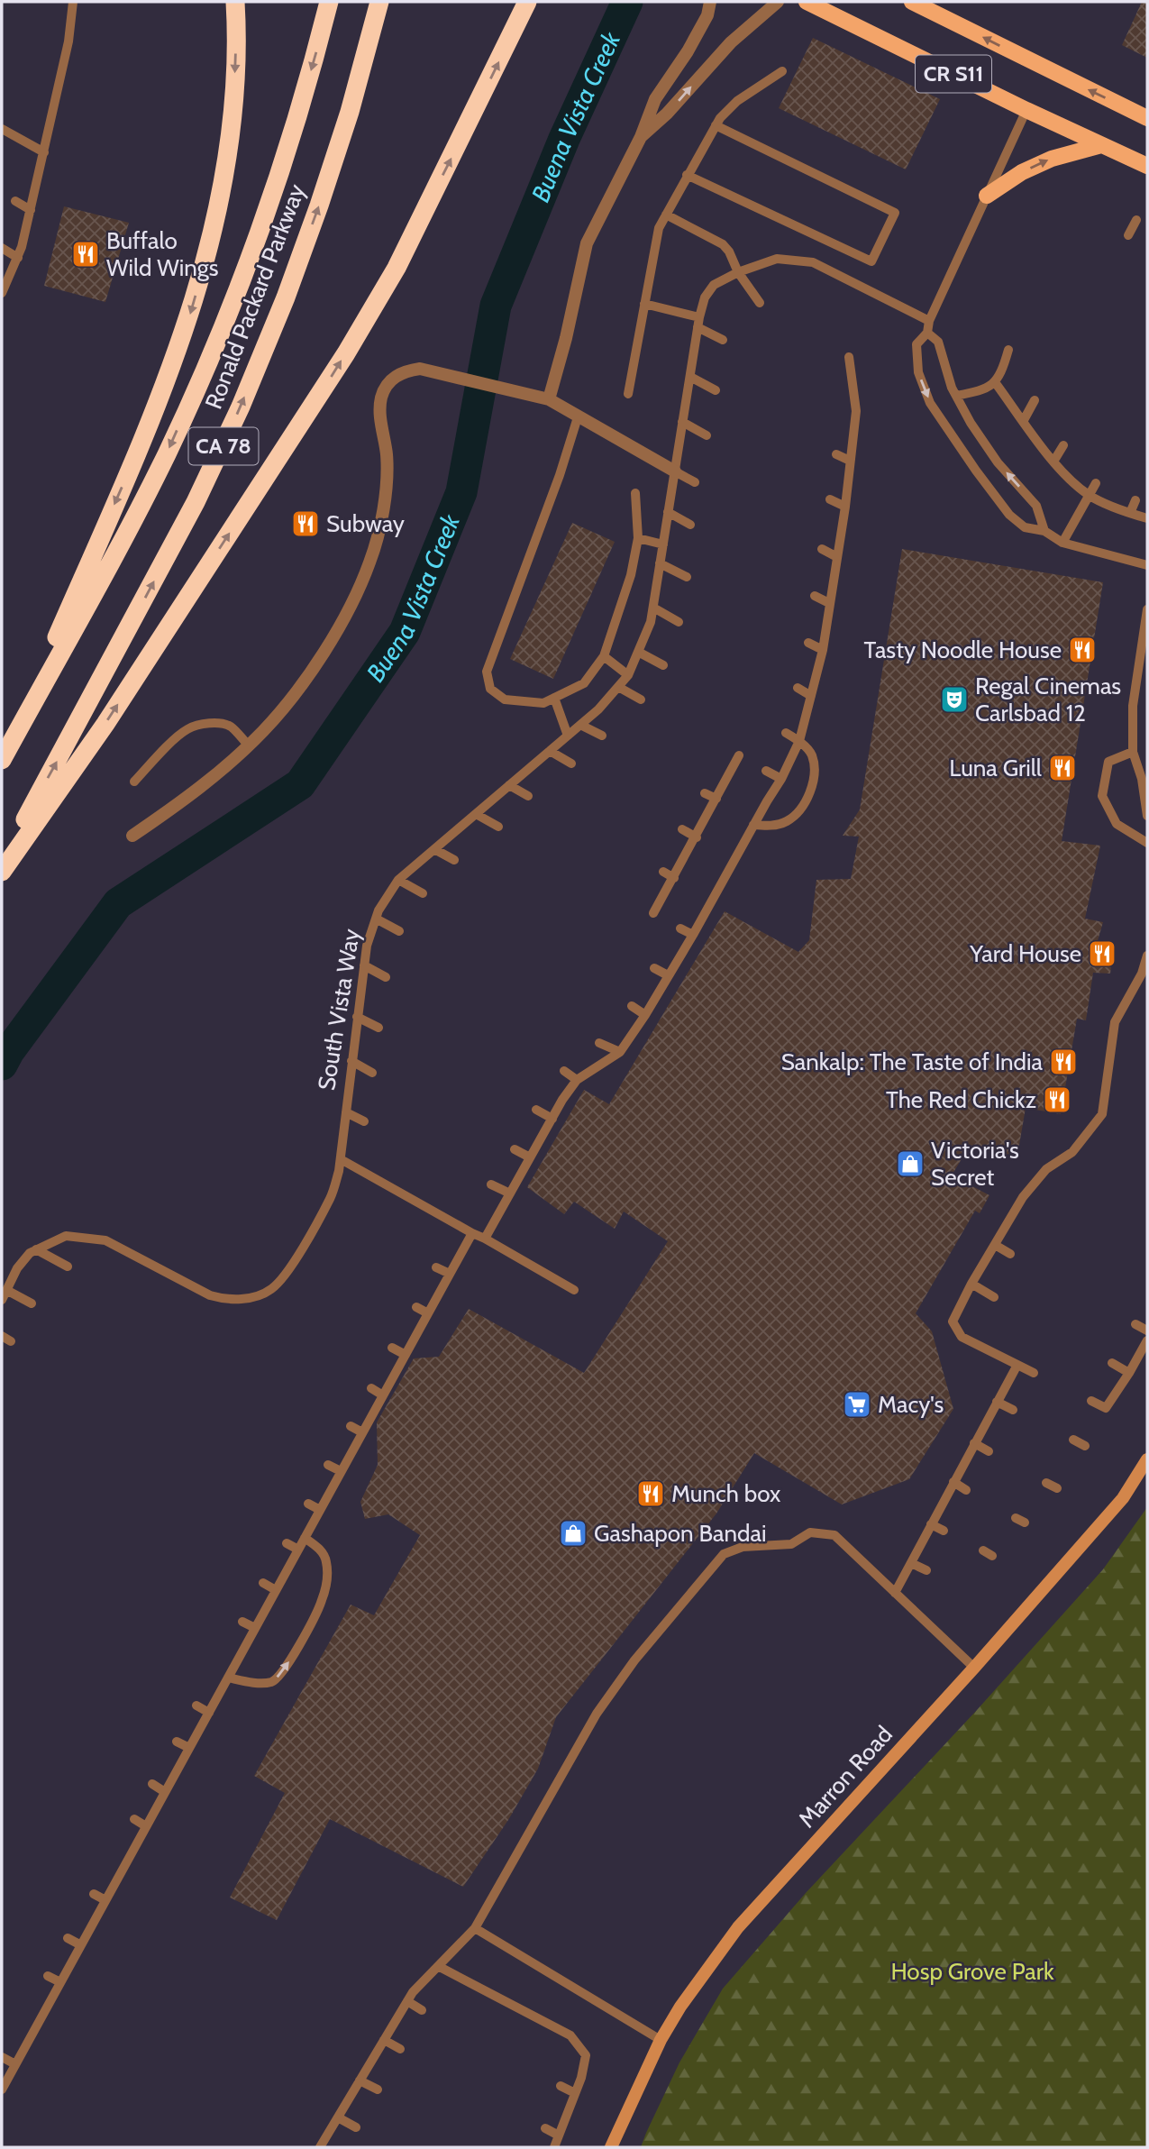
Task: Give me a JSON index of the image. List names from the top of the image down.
{
  "streets": {
    "highway": ["Ronald Packard Parkway", "CA 78"],
    "main road": ["CR S11", "Marron Road"],
    "lane": ["South Vista Way"]
  },
  "water": ["Buena Vista Creek"],
  "parks": ["Hosp Grove Park"],
  "places": {
    "restaurant": [
      "Buffalo Wild Wings",
      "Subway",
      "Tasty Noodle House",
      "Luna Grill",
      "Yard House",
      "Sankalp: The Taste of India",
      "The Red Chickz",
      "Munch box"
    ],
    "theatre": ["Regal Cinemas Carlsbad 12"],
    "shop": ["Victoria's Secret", "Gashapon Bandai"],
    "supermarket": ["Macy's"]
  }
}
